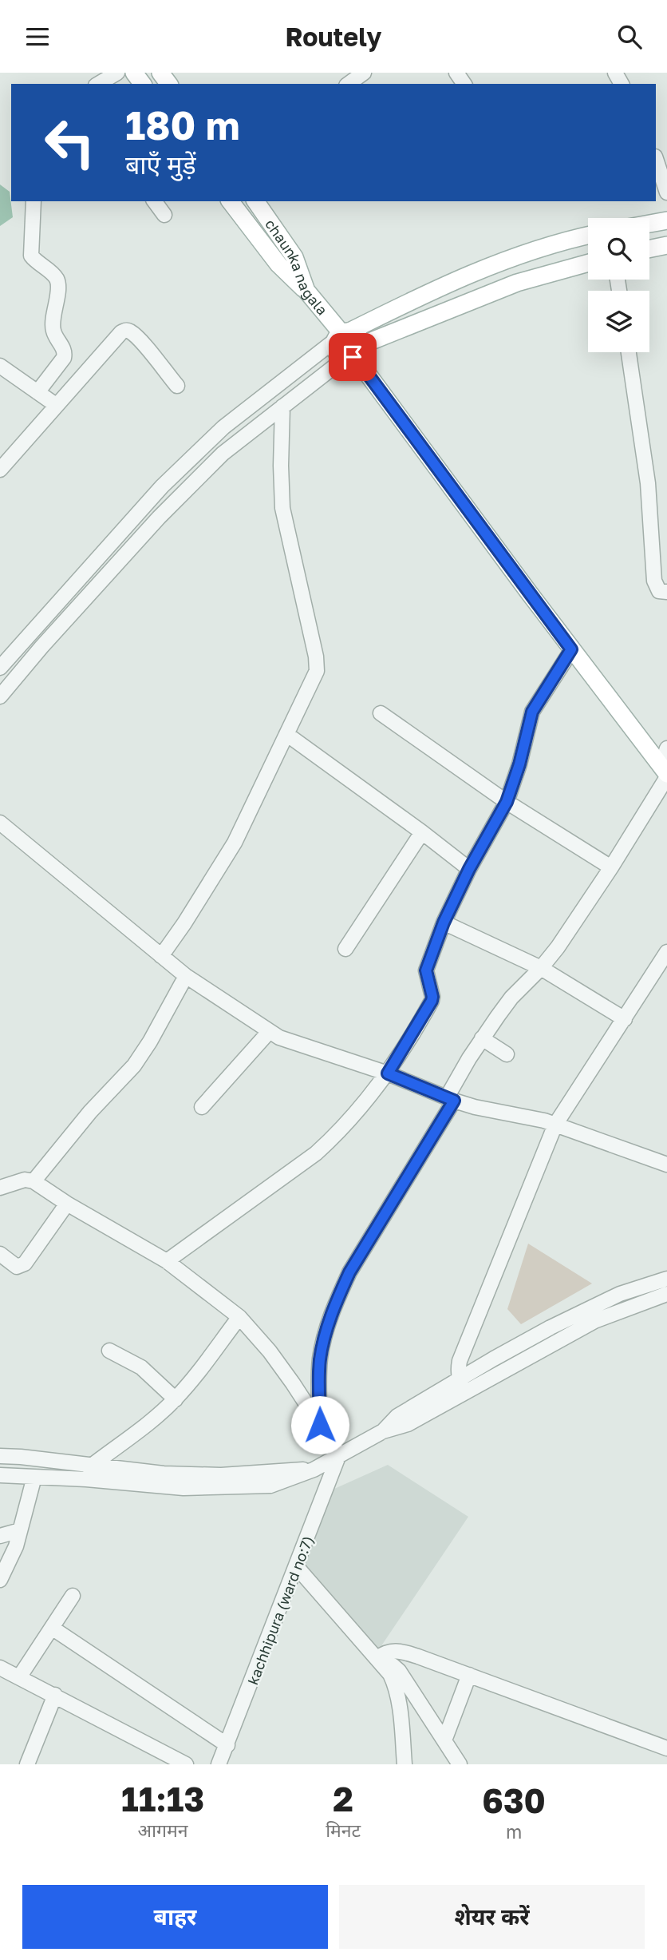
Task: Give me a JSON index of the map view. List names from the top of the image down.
{
  "streets": {
    "main road": ["chaunka nagala"],
    "street": ["kachhipura (ward no:7)"]
  },
  "page": {
    "header": "Routely",
    "turn": ["180 m", "बाएँ मुड़ें"],
    "eta": [
      "11:13",
      "आगमन",
      "2",
      "मिनट",
      "630",
      "m"
    ],
    "buttons": ["बाहर", "शेयर करें"]
  }
}
